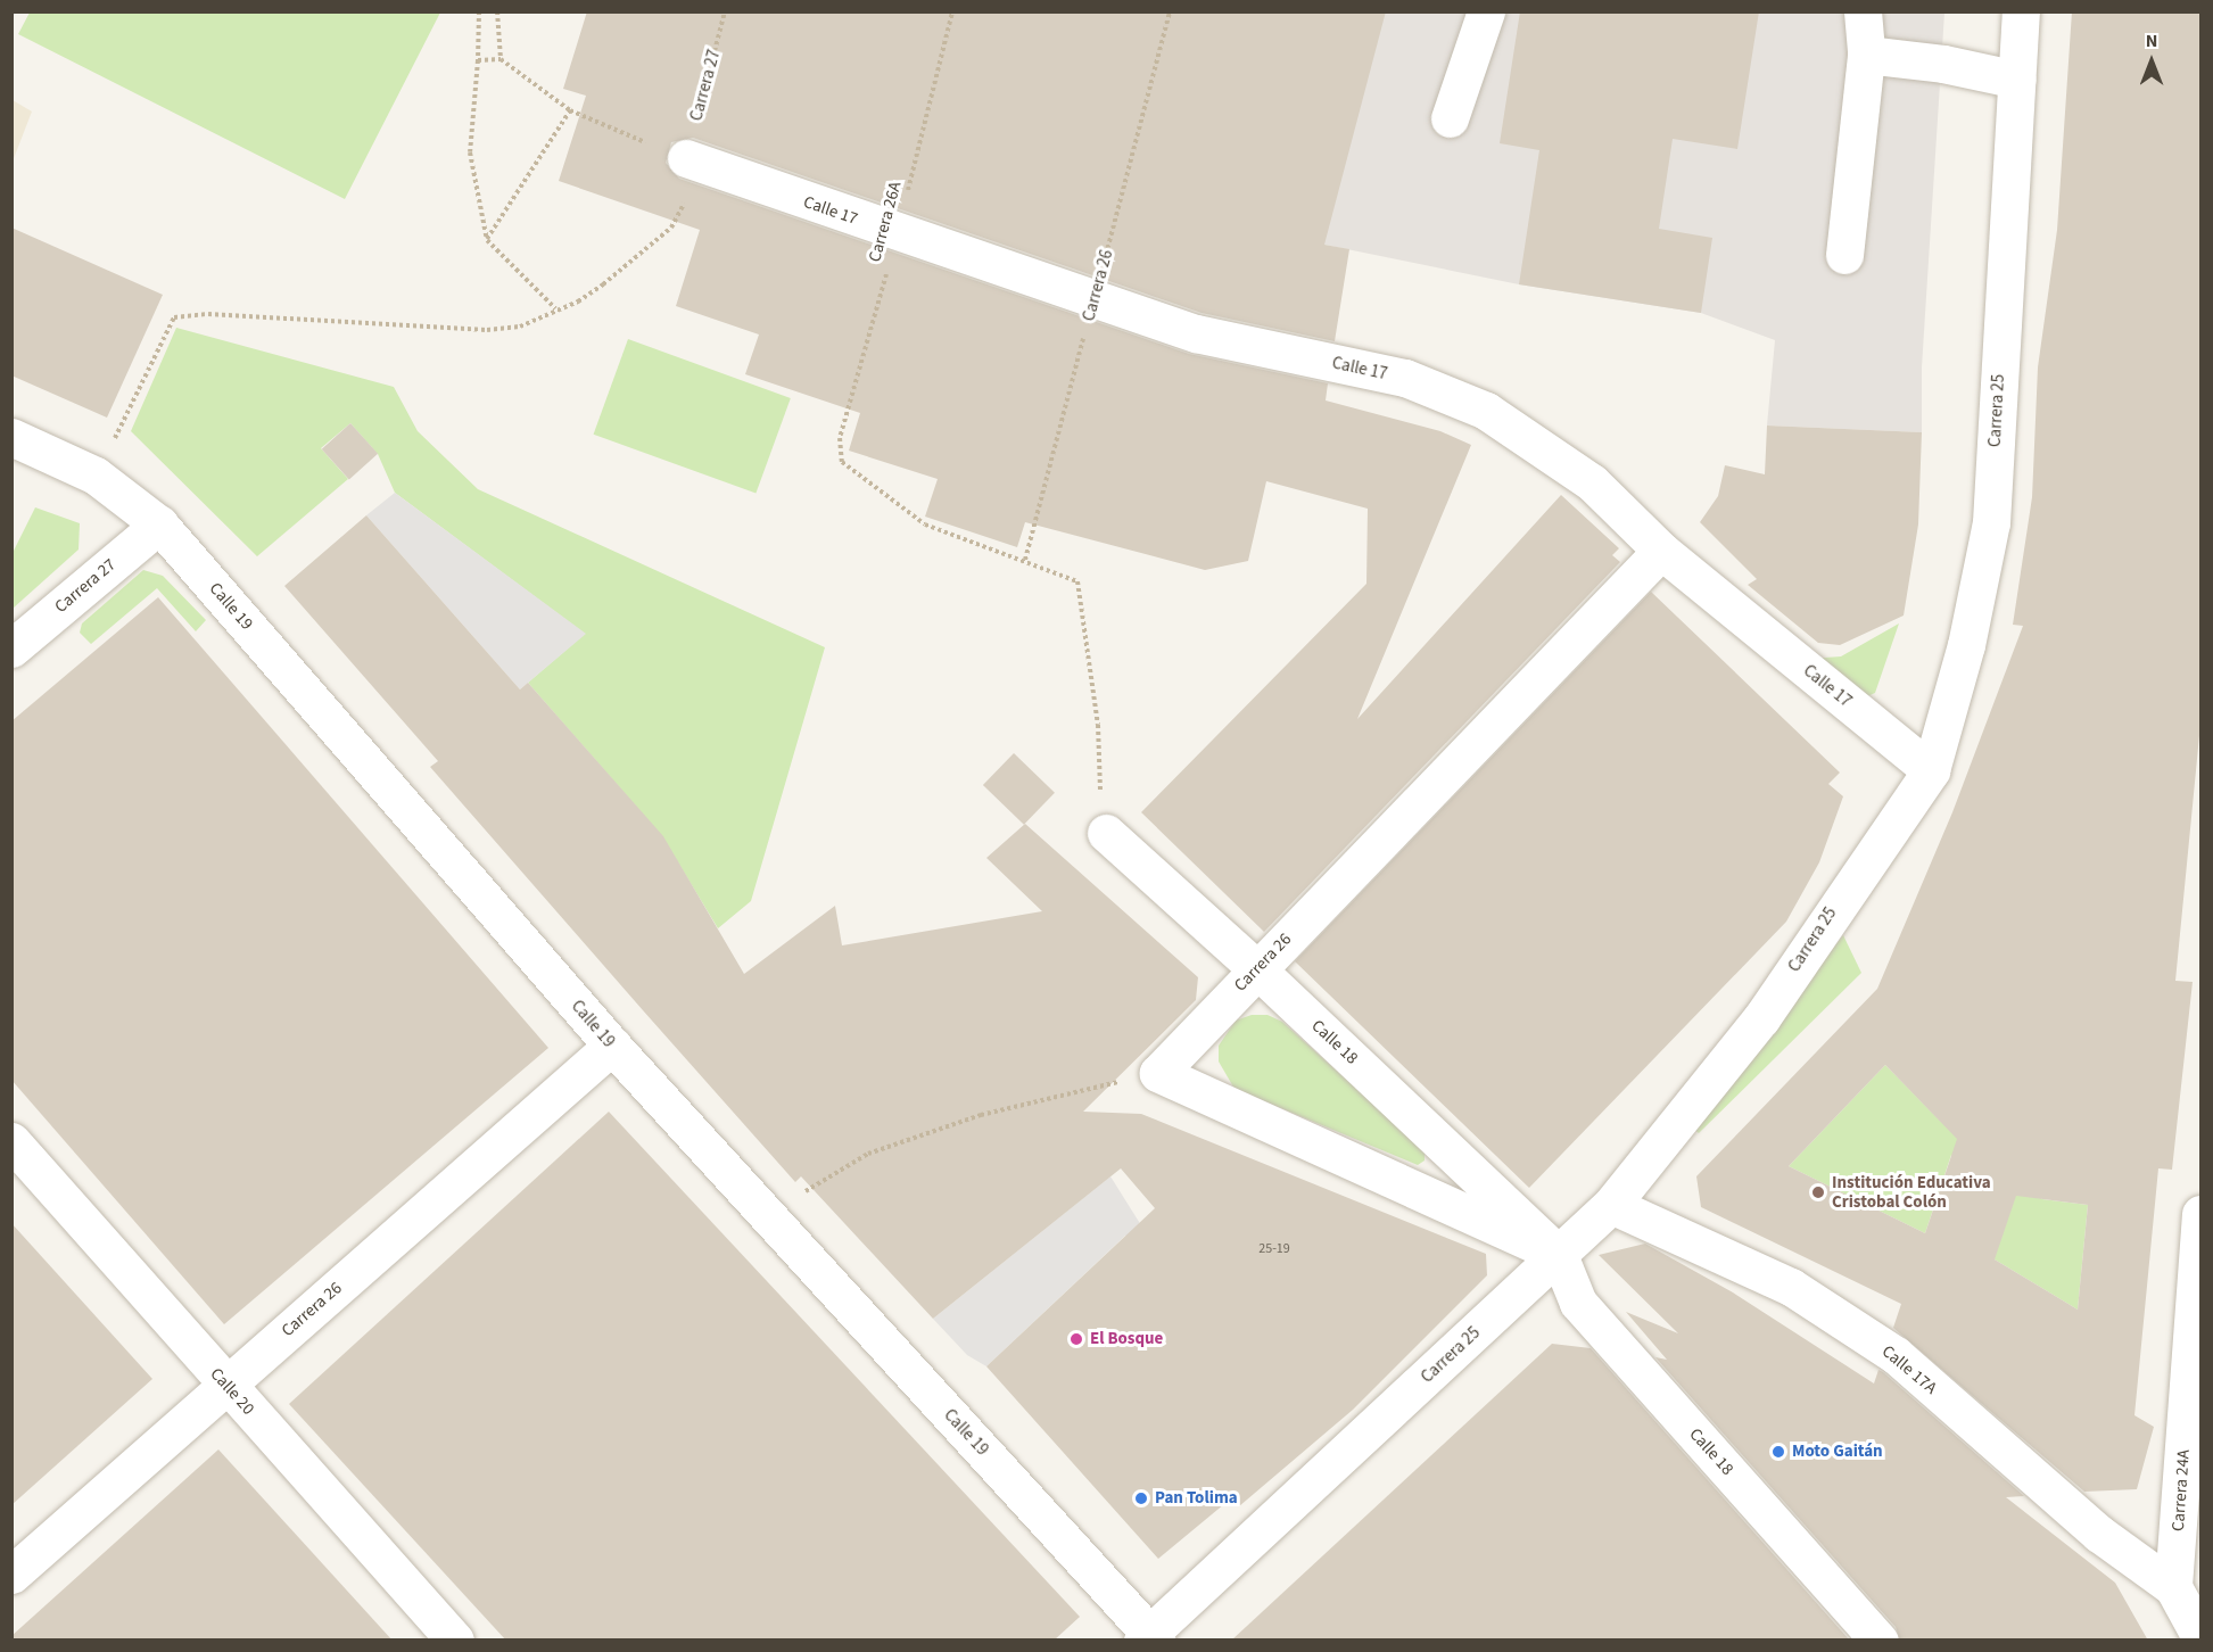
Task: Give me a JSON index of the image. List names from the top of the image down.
{
  "streets": {
    "street": [
      "Carrera 27",
      "Calle 17",
      "Carrera 26",
      "Carrera 25",
      "Calle 19",
      "Calle 18",
      "Calle 17A",
      "Calle 20",
      "Carrera 24A"
    ],
    "path": ["Carrera 26A"]
  },
  "crossings": [
    ["Carrera 27", "Calle 17"],
    ["Carrera 27", "Calle 19"],
    ["Calle 17", "Carrera 26A"],
    ["Calle 17", "Carrera 26"],
    ["Calle 17", "Carrera 25"],
    ["Carrera 26A", "Carrera 26"],
    ["Carrera 26", "Calle 19"],
    ["Carrera 26", "Calle 18"],
    ["Carrera 26", "Calle 20"],
    ["Carrera 25", "Calle 19"],
    ["Carrera 25", "Calle 18"],
    ["Carrera 25", "Calle 17A"],
    ["Calle 17A", "Carrera 24A"]
  ],
  "places": [
    "Institución Educativa Cristobal Colón",
    "El Bosque",
    "Moto Gaitán",
    "Pan Tolima"
  ],
  "house_numbers": ["25-19"],
  "north": "top"
}
